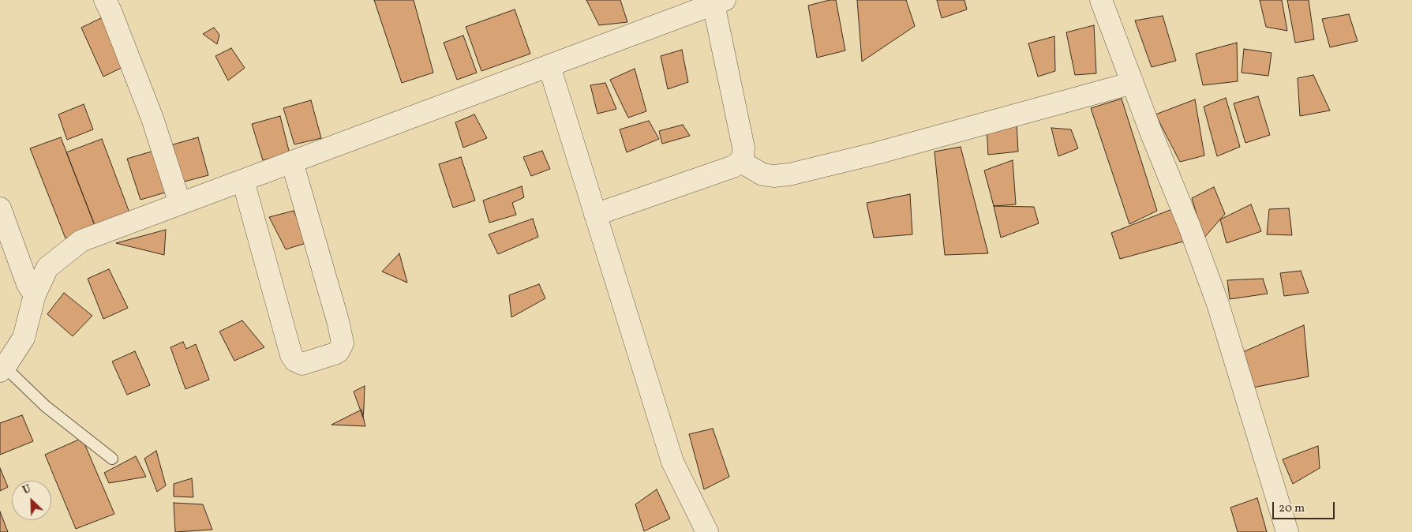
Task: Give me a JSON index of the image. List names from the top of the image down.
{
  "scale_bar": "20 m",
  "north": "top left"
}
